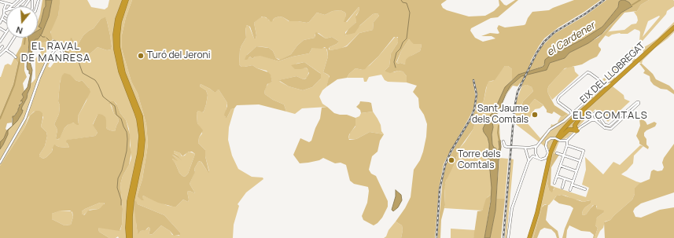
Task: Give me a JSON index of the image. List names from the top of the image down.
{
  "streets": {
    "highway": ["EIX DEL LLOBREGAT"]
  },
  "districts": ["EL RAVAL DE MANRESA", "ELS COMTALS"],
  "water": ["el Cardener"],
  "places": ["Turó del Jeroni", "Sant Jaume dels Comtals", "Torre dels Comtals"],
  "north": "bottom"
}
